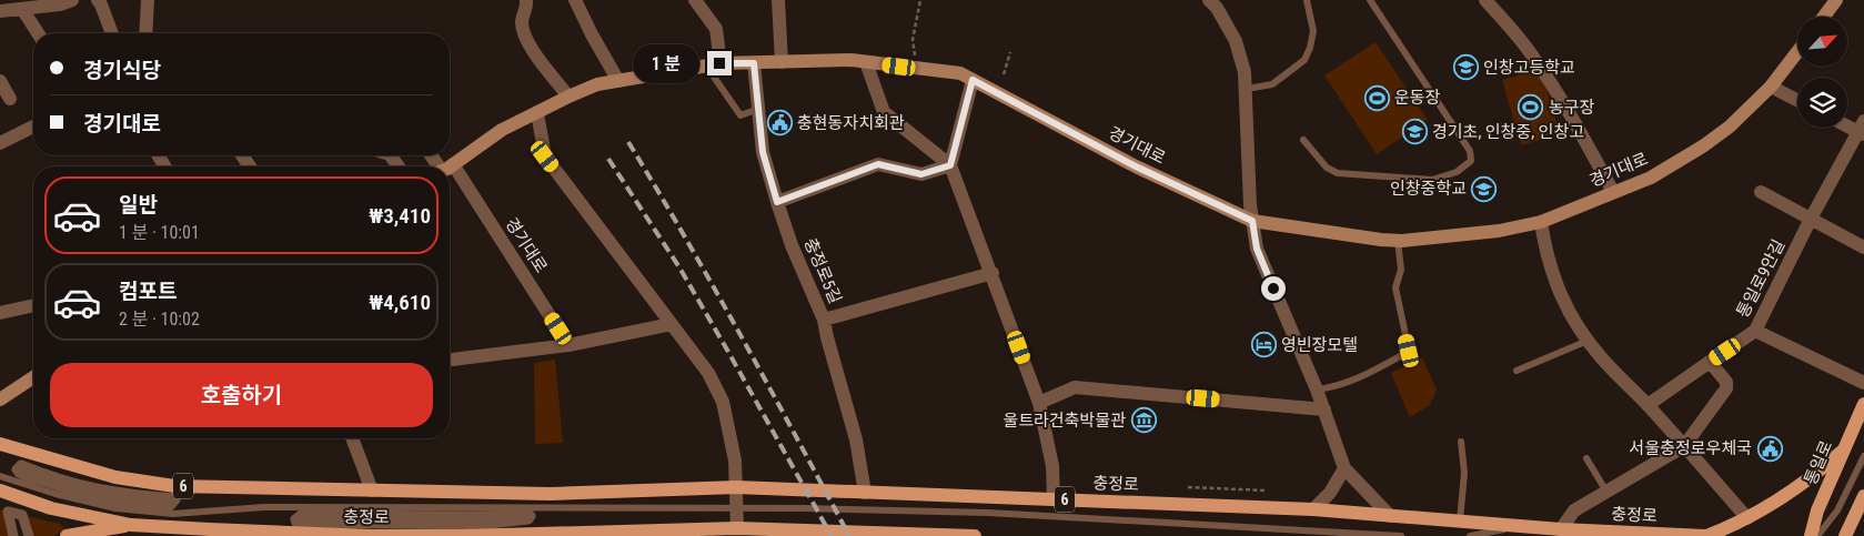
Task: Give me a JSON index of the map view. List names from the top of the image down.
{
  "streets": {
    "main road": [
      "경기대로",
      "통일로",
      "충정로",
      "6"
    ],
    "street": ["충정로5길", "통일로9안길"]
  },
  "crossings": [
    ["경기대로", "충정로5길"],
    ["충정로5길", "충정로"]
  ],
  "places": {
    "school or university": ["인창고등학교", "경기초, 인창중, 인창고", "인창중학교"],
    "sports": ["운동장", "농구장"],
    "public building": ["충현동자치회관", "서울충정로우체국"],
    "hotel": ["영빈장모텔"],
    "museum": ["울트라건축박물관"]
  },
  "north": "top right",
  "page": {
    "banner": ["경기식당", "경기대로"],
    "bubble": "1 분",
    "list": [
      {
        "name": "일반",
        "note": "1 분 · 10:01",
        "value": "₩3,410"
      },
      {
        "name": "컴포트",
        "note": "2 분 · 10:02",
        "value": "₩4,610"
      }
    ],
    "buttons": "호출하기"
  }
}
